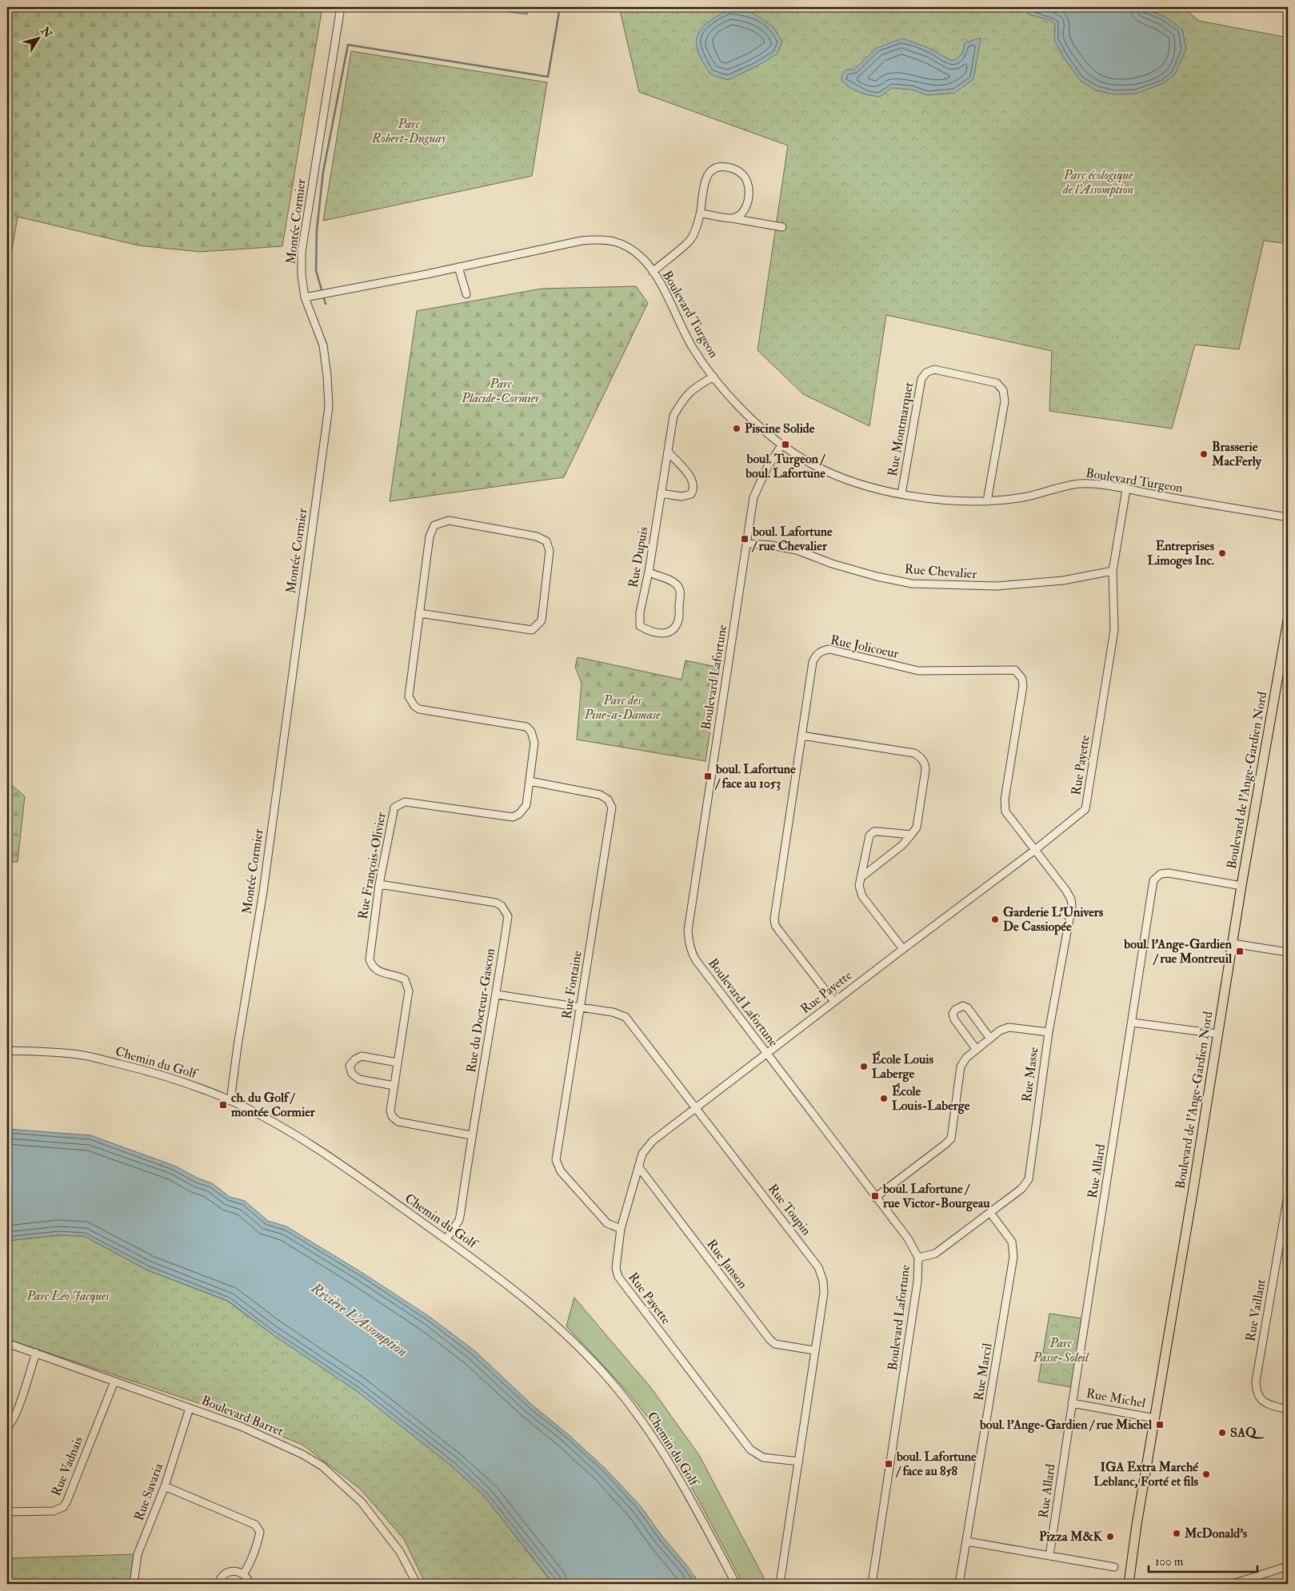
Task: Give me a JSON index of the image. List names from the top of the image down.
{
  "streets": {
    "main road": ["Boulevard de l'Ange-Gardien Nord"],
    "street": [
      "Montée Cormier",
      "Boulevard Turgeon",
      "Rue Montmarquet",
      "Rue Dupuis",
      "Rue Chevalier",
      "Rue Jolicoeur",
      "Boulevard Lafortune",
      "Rue Payette",
      "Rue François-Olivier",
      "Rue Fontaine",
      "Rue du Docteur-Gascon",
      "Chemin du Golf",
      "Rue Masse",
      "Rue Allard",
      "Rue Toupin",
      "Rue Janson",
      "Rue Vaillant",
      "Rue Marcil",
      "Rue Michel",
      "Boulevard Barret",
      "Rue Vadnais",
      "Rue Savaria"
    ]
  },
  "crossings": [
    ["Montée Cormier", "Boulevard Turgeon"],
    ["Montée Cormier", "Chemin du Golf"],
    ["Boulevard Turgeon", "Rue Montmarquet"],
    ["Boulevard Turgeon", "Rue Dupuis"],
    ["Boulevard Turgeon", "Boulevard Lafortune"],
    ["Boulevard Turgeon", "Rue Payette"],
    ["Rue Chevalier", "Boulevard Lafortune"],
    ["Rue Chevalier", "Rue Payette"],
    ["Rue Jolicoeur", "Rue Payette"],
    ["Rue Jolicoeur", "Rue Masse"],
    ["Boulevard Lafortune", "Rue Payette"],
    ["Boulevard Lafortune", "Rue Masse"],
    ["Rue Payette", "Rue Fontaine"],
    ["Rue Payette", "Rue Masse"],
    ["Rue Payette", "Rue Toupin"],
    ["Rue Payette", "Rue Janson"],
    ["Boulevard de l'Ange-Gardien Nord", "Rue Allard"],
    ["Boulevard de l'Ange-Gardien Nord", "Rue Michel"],
    ["Rue François-Olivier", "Rue Fontaine"],
    ["Rue François-Olivier", "Rue du Docteur-Gascon"],
    ["Rue Fontaine", "Rue Toupin"],
    ["Rue du Docteur-Gascon", "Chemin du Golf"],
    ["Rue du Docteur-Gascon", "Rue Toupin"],
    ["Rue Masse", "Rue Marcil"],
    ["Rue Allard", "Rue Michel"],
    ["Rue Toupin", "Rue Janson"],
    ["Boulevard Barret", "Rue Vadnais"],
    ["Boulevard Barret", "Rue Savaria"]
  ],
  "water": ["Rivière L'Assomption"],
  "parks": [
    "Parc Robert-Duguay",
    "Parc écologique de l'Assomption",
    "Parc Placide-Cormier",
    "Parc des Pine-a-Damase",
    "Parc Léo Jacques",
    "Parc Passe-Soleil"
  ],
  "places": {
    "other": [
      "Piscine Solide",
      "Brasserie MacFerly",
      "Entreprises Limoges Inc.",
      "Garderie L'Univers De Cassiopée",
      "École Louis Laberge",
      "École Louis-Laberge",
      "SAQ",
      "IGA Extra Marché Leblanc, Forté et fils",
      "McDonald's",
      "Pizza M&K"
    ],
    "transit": [
      "boul. Turgeon / boul. Lafortune",
      "boul. Lafortune / rue Chevalier",
      "boul. Lafortune / face au 1053",
      "boul. l'Ange-Gardien / rue Montreuil",
      "ch. du Golf / montée Cormier",
      "boul. Lafortune / rue Victor-Bourgeau",
      "boul. l'Ange-Gardien / rue Michel",
      "boul. Lafortune / face au 858"
    ]
  },
  "scale_bar": "100 m",
  "north": "top right"
}
